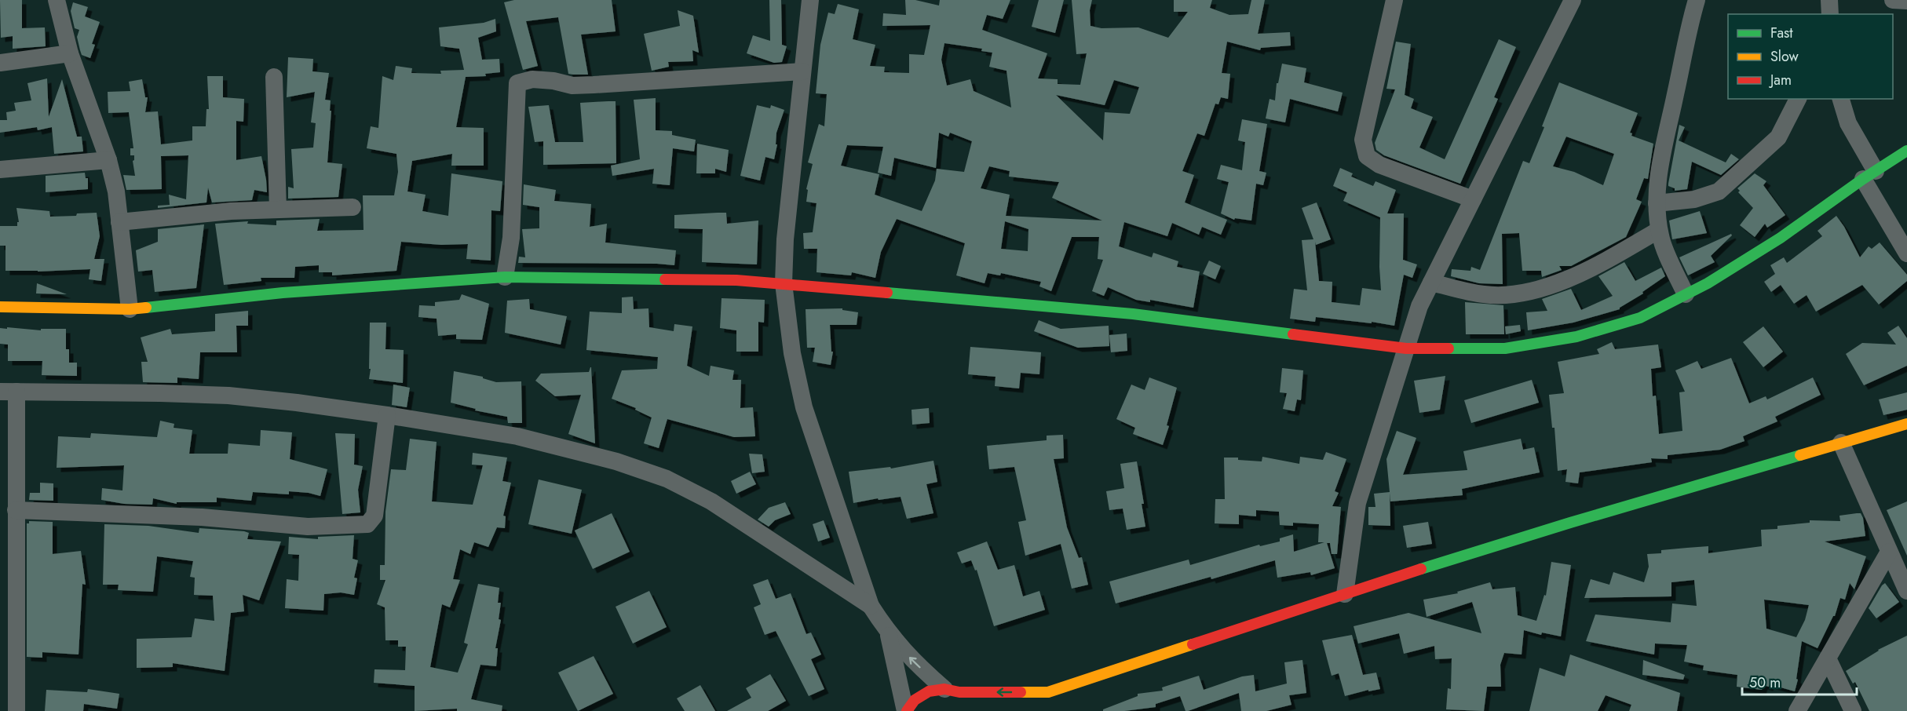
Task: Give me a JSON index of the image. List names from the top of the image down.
{
  "legend": ["Fast", "Slow", "Jam"],
  "scale_bar": "50 m"
}
